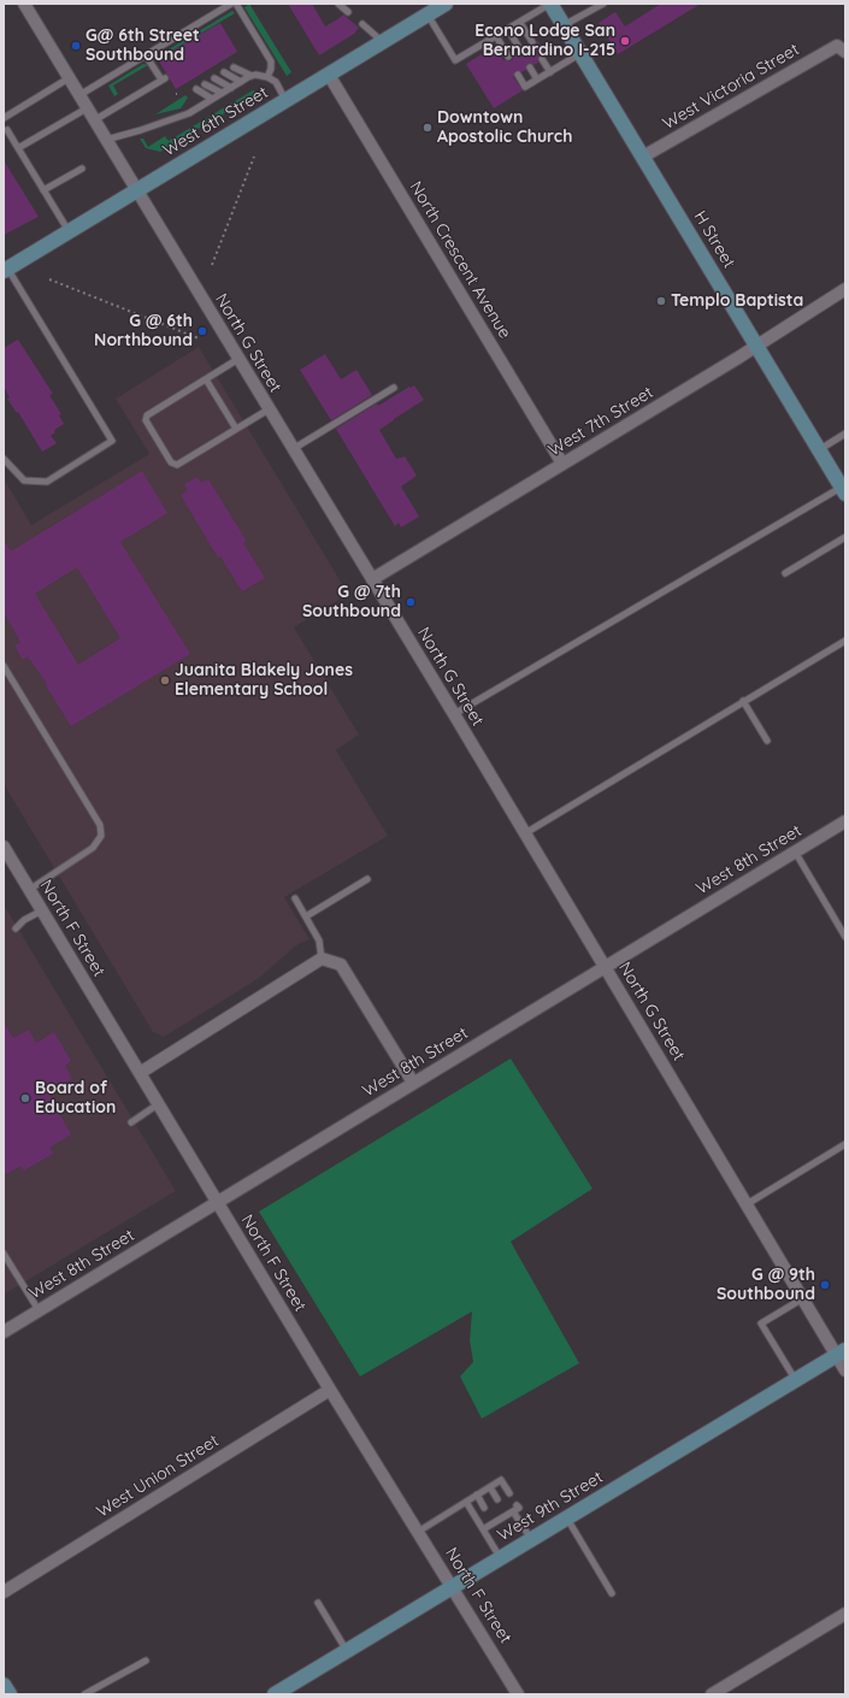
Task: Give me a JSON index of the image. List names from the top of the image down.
{
  "streets": {
    "street": [
      "West Victoria Street",
      "West 6th Street",
      "H Street",
      "North Crescent Avenue",
      "North G Street",
      "West 7th Street",
      "West 8th Street",
      "North F Street",
      "West Union Street",
      "West 9th Street"
    ]
  },
  "crossings": [
    ["West Victoria Street", "H Street"],
    ["West 6th Street", "North Crescent Avenue"],
    ["West 6th Street", "North G Street"],
    ["H Street", "West 7th Street"],
    ["North Crescent Avenue", "West 7th Street"],
    ["North G Street", "West 7th Street"],
    ["North G Street", "West 8th Street"],
    ["North G Street", "West 9th Street"],
    ["West 8th Street", "North F Street"],
    ["North F Street", "West Union Street"],
    ["North F Street", "West 9th Street"]
  ],
  "places": [
    "Econo Lodge San Bernardino I-215",
    "G@ 6th Street Southbound",
    "Downtown Apostolic Church",
    "Templo Baptista",
    "G @ 6th Northbound",
    "G @ 7th Southbound",
    "Juanita Blakely Jones Elementary School",
    "Board of Education",
    "G @ 9th Southbound"
  ]
}
